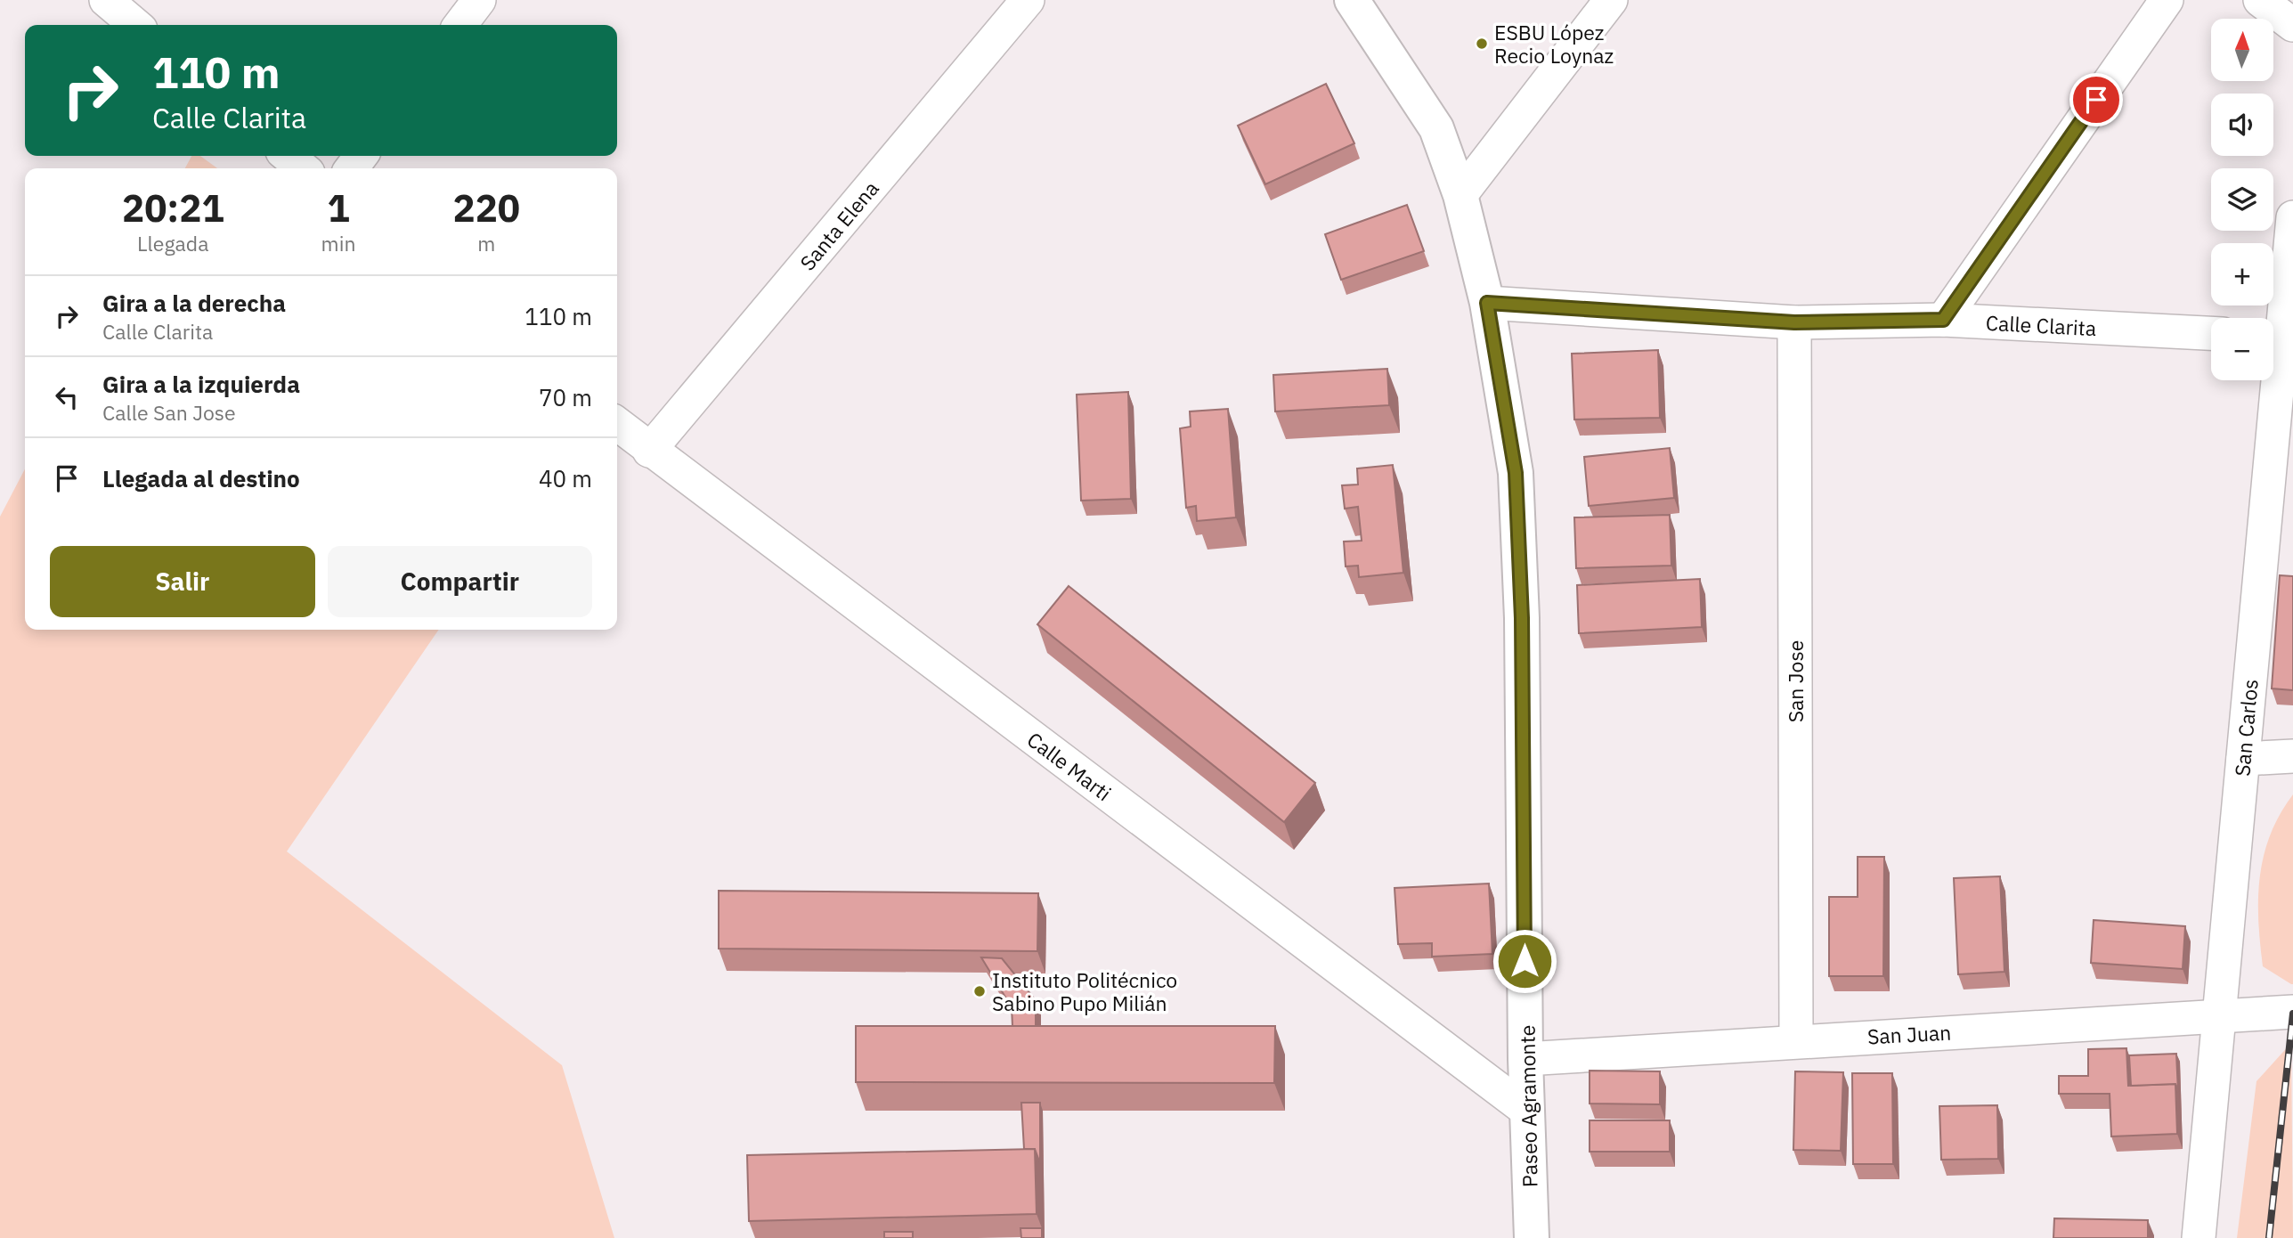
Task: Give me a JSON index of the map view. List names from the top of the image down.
{
  "streets": {
    "street": [
      "Santa Elena",
      "Calle Clarita",
      "San Jose",
      "San Carlos",
      "Calle Marti",
      "San Juan",
      "Paseo Agramonte"
    ]
  },
  "crossings": [
    ["Santa Elena", "Calle Marti"],
    ["Calle Clarita", "San Jose"],
    ["Calle Clarita", "Paseo Agramonte"],
    ["San Jose", "San Juan"],
    ["San Carlos", "San Juan"],
    ["Calle Marti", "Paseo Agramonte"],
    ["San Juan", "Paseo Agramonte"]
  ],
  "places": ["ESBU López Recio Loynaz", "Instituto Politécnico Sabino Pupo Milián"],
  "north": "top",
  "page": {
    "map_buttons": ["+", "−"],
    "turn": ["110 m", "Calle Clarita"],
    "eta": [
      "20:21",
      "Llegada",
      "1",
      "min",
      "220",
      "m"
    ],
    "list": [
      {
        "name": "Gira a la derecha",
        "note": "Calle Clarita",
        "value": "110 m"
      },
      {
        "name": "Gira a la izquierda",
        "note": "Calle San Jose",
        "value": "70 m"
      },
      {
        "name": "Llegada al destino",
        "value": "40 m"
      }
    ],
    "buttons": ["Salir", "Compartir"]
  }
}
